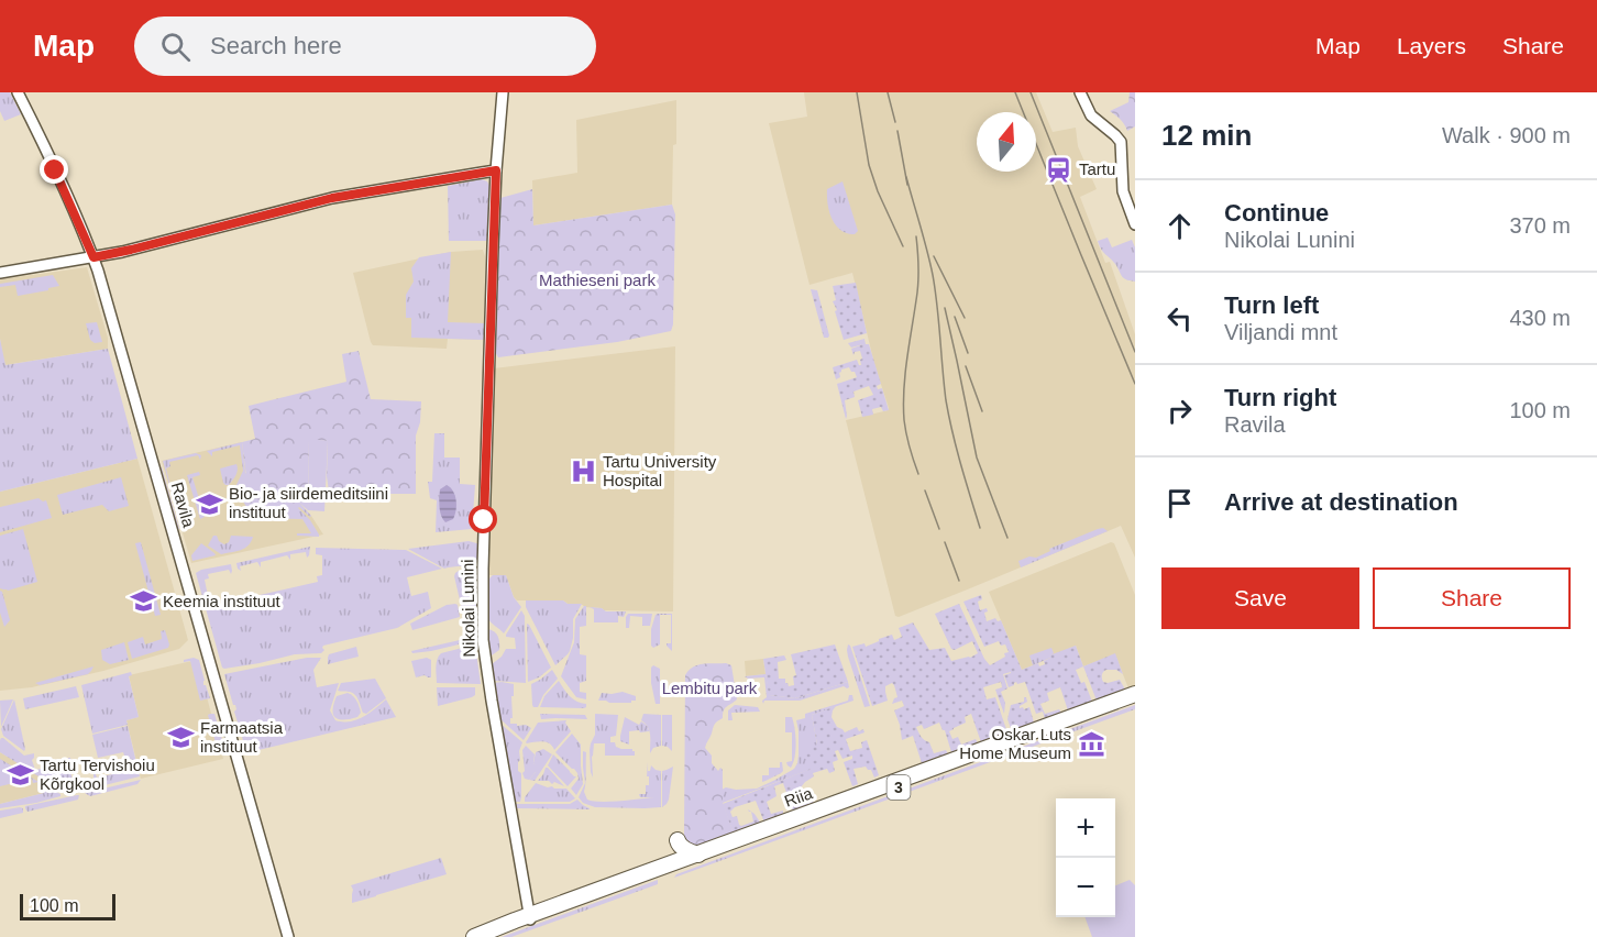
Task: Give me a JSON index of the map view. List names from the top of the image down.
{
  "streets": {
    "highway": ["3", "Riia"],
    "street": ["Ravila", "Nikolai Lunini"]
  },
  "crossings": [
    ["Nikolai Lunini", "Riia"]
  ],
  "parks": ["Mathieseni park", "Lembitu park"],
  "places": {
    "station": ["Tartu"],
    "hospital": ["Tartu University Hospital"],
    "school or university": [
      "Bio- ja siirdemeditsiini instituut",
      "Keemia instituut",
      "Farmaatsia instituut",
      "Tartu Tervishoiu Kõrgkool"
    ],
    "museum": ["Oskar Luts Home Museum"]
  },
  "scale_bar": "100 m",
  "north": "top",
  "page": {
    "header": "Map",
    "search": "Search here",
    "nav": ["Map", "Layers", "Share"],
    "heading": ["12 min", "Walk · 900 m"],
    "list": [
      ["Continue", "Nikolai Lunini", "370 m"],
      ["Turn left", "Viljandi mnt", "430 m"],
      ["Turn right", "Ravila", "100 m"],
      "Arrive at destination"
    ],
    "buttons": ["Save", "Share"],
    "map_buttons": ["+", "−"],
    "scale": "100 m"
  }
}
